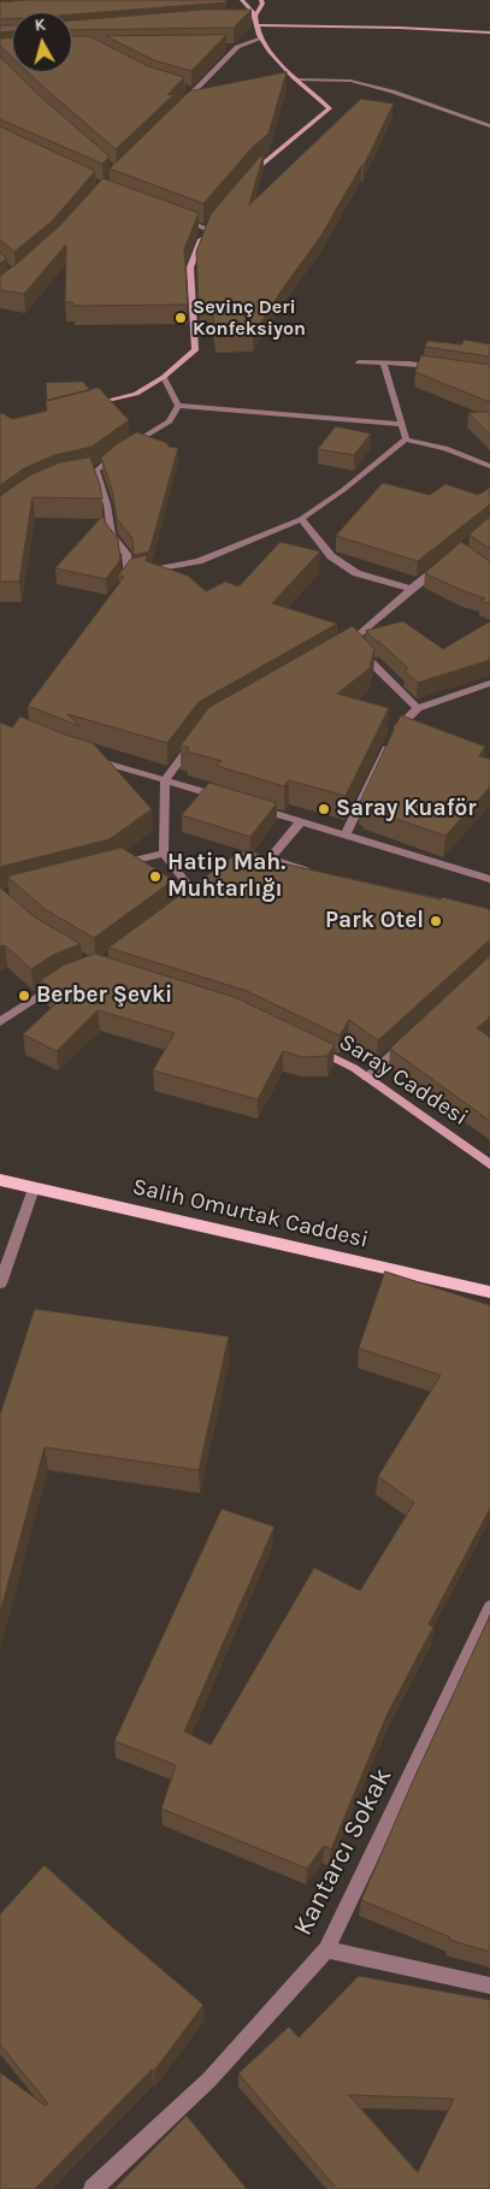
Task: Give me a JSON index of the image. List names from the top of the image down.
{
  "streets": {
    "main road": ["Saray Caddesi", "Salih Omurtak Caddesi"],
    "street": ["Kantarcı Sokak"]
  },
  "places": [
    "Sevinç Deri Konfeksiyon",
    "Saray Kuaför",
    "Hatip Mah. Muhtarlığı",
    "Park Otel",
    "Berber Şevki"
  ],
  "north": "top"
}
